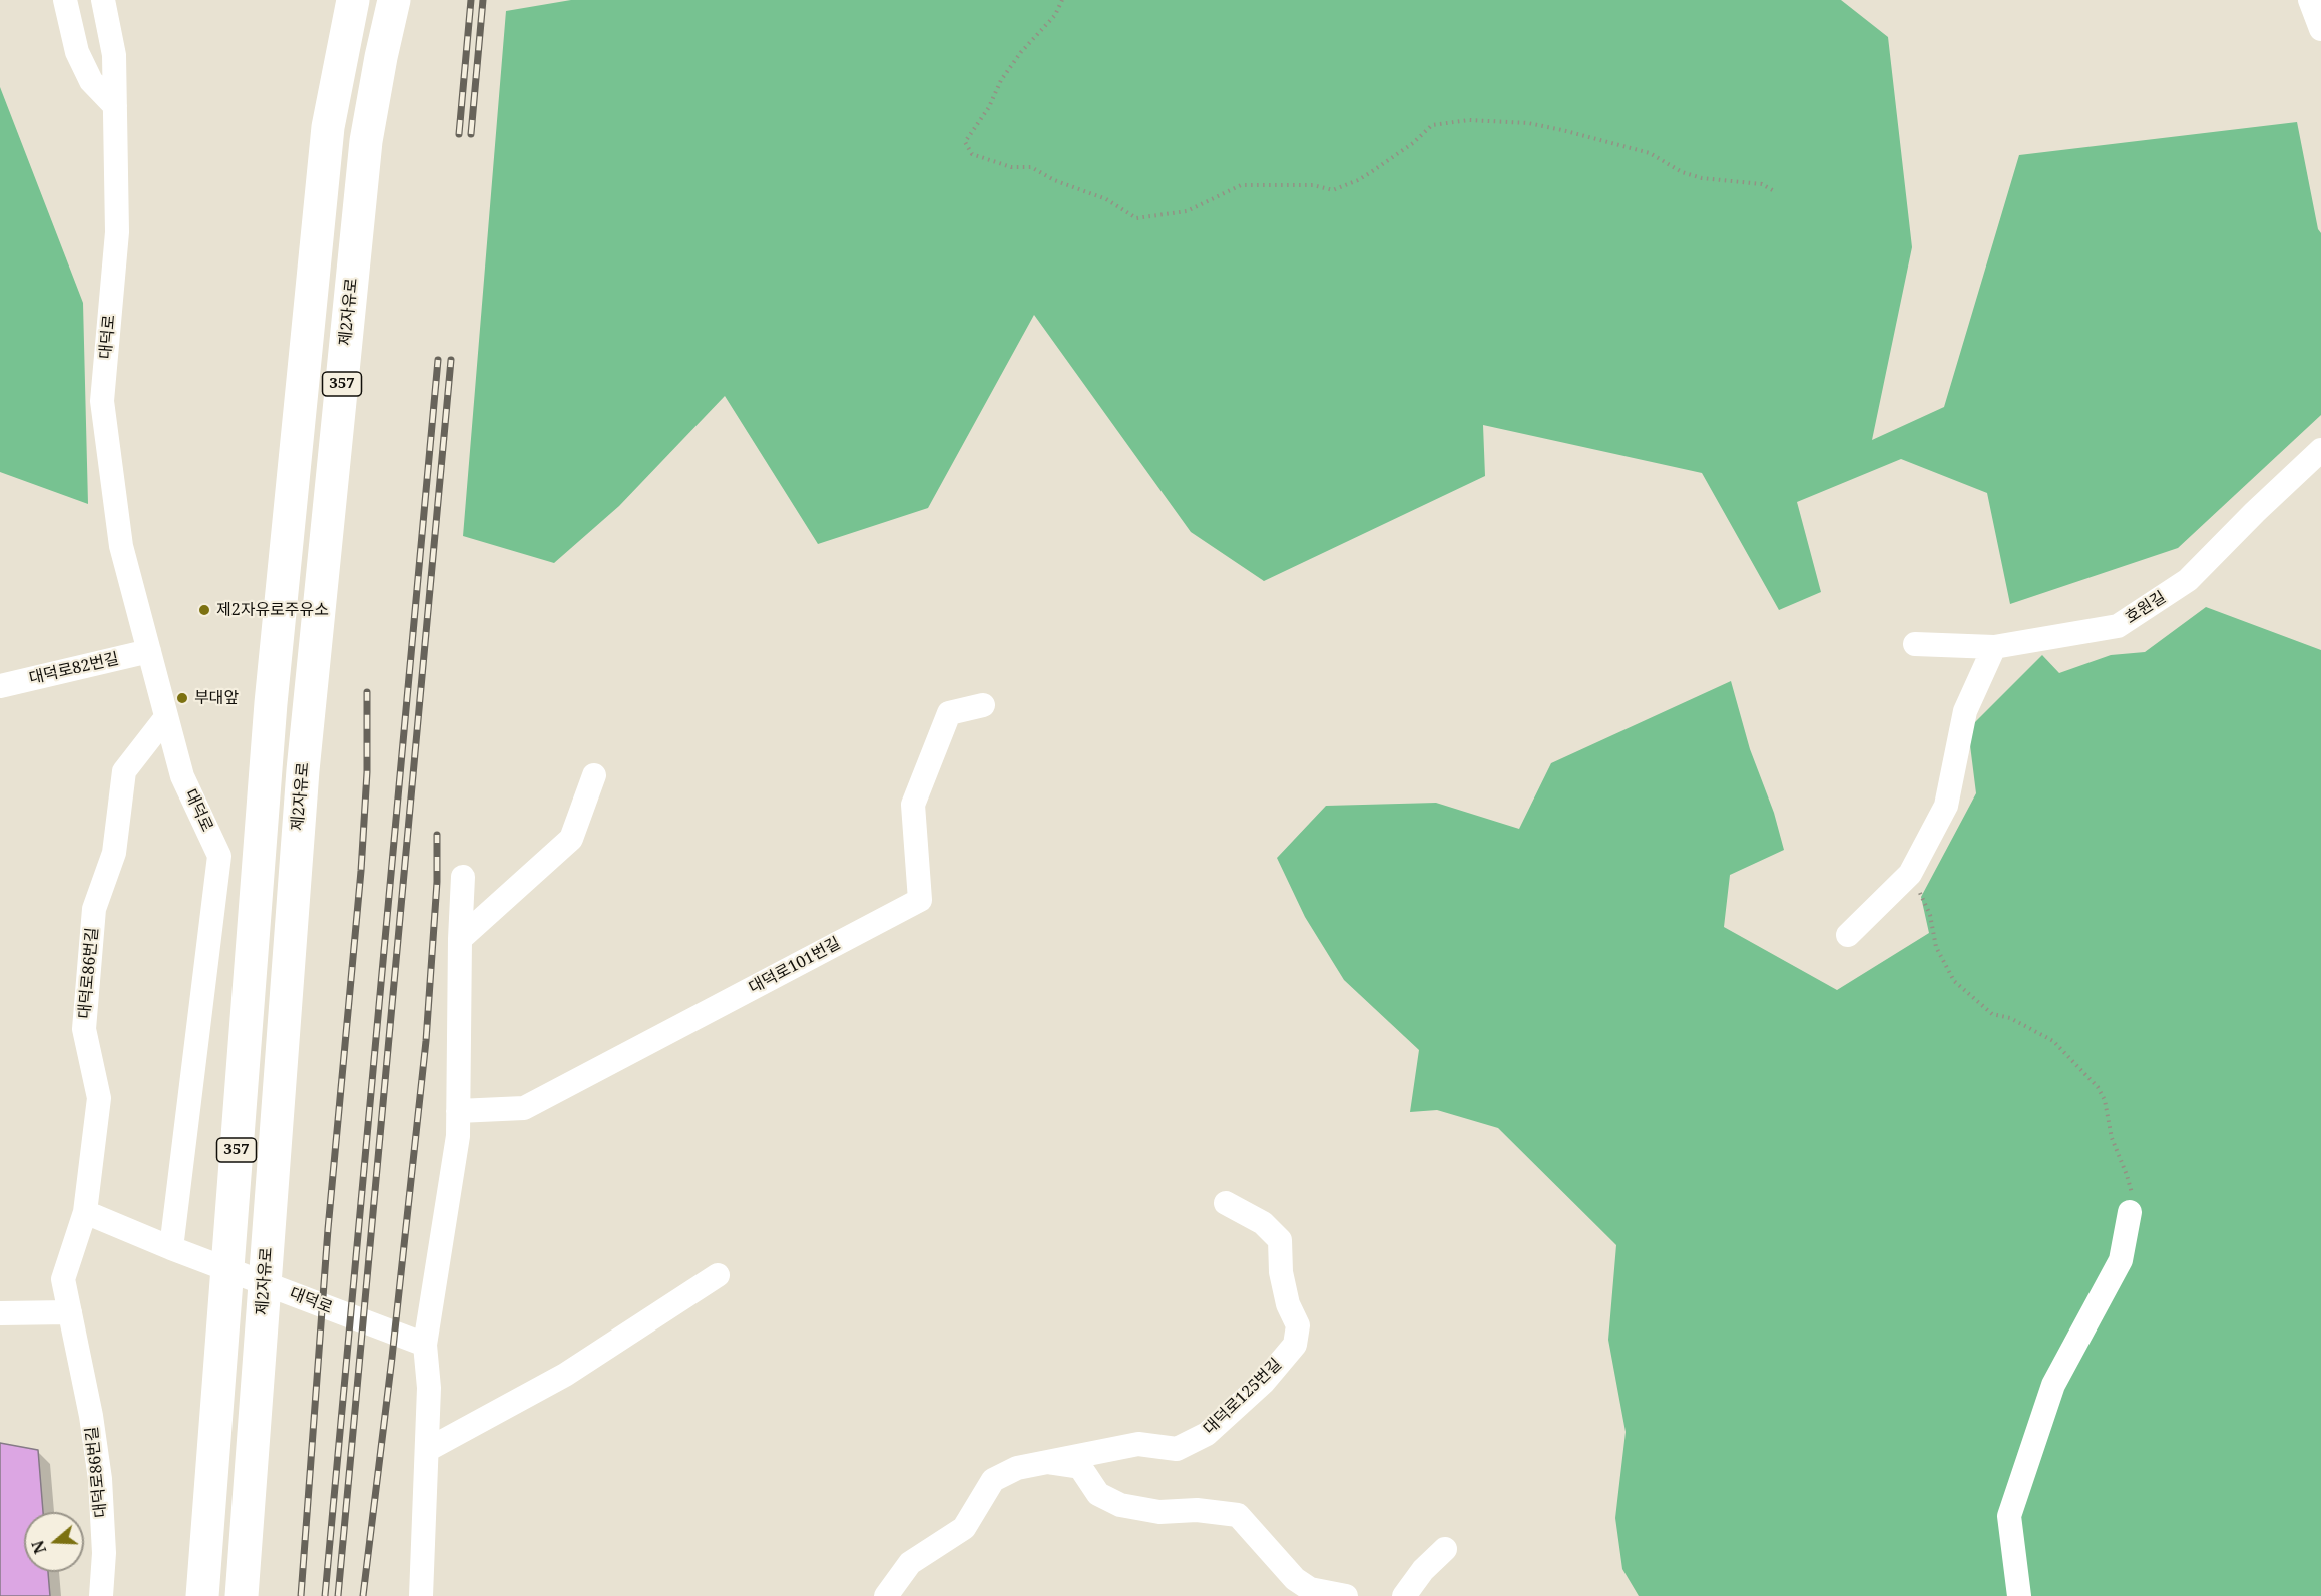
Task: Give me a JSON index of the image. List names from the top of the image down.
{
  "streets": {
    "highway": ["제2자유로", "357"],
    "street": [
      "대덕로",
      "호원길",
      "대덕로82번길",
      "대덕로101번길",
      "대덕로86번길",
      "대덕로125번길"
    ]
  },
  "crossings": [
    ["대덕로", "대덕로82번길"],
    ["대덕로", "대덕로86번길"]
  ],
  "places": ["제2자유로주유소", "부대앞"],
  "north": "left"
}
